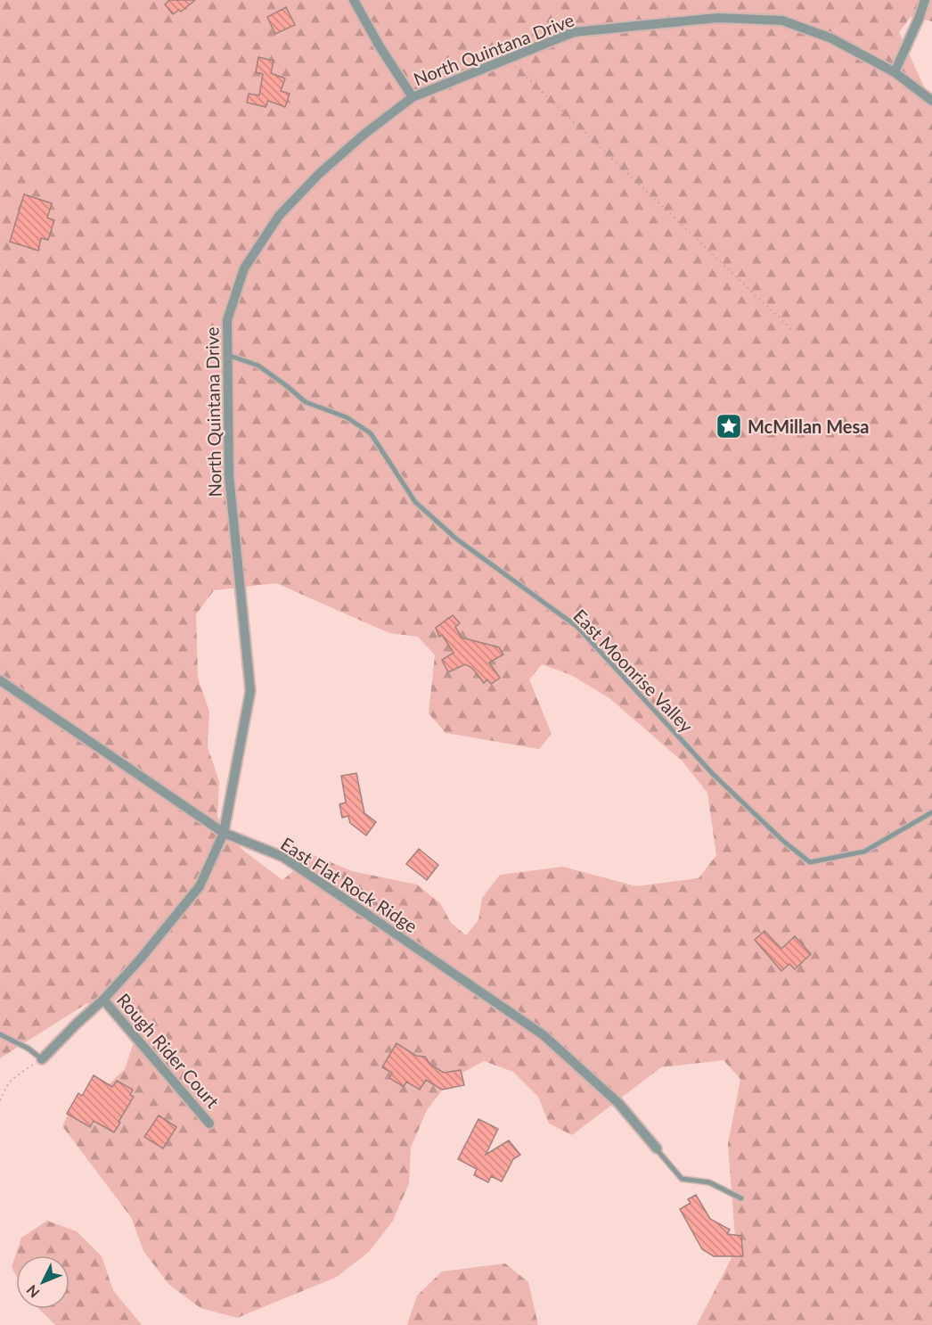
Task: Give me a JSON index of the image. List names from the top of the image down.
{
  "streets": {
    "street": ["North Quintana Drive", "East Flat Rock Ridge", "Rough Rider Court"],
    "lane": ["East Moonrise Valley"]
  },
  "crossings": [
    ["North Quintana Drive", "East Moonrise Valley"],
    ["North Quintana Drive", "East Flat Rock Ridge"],
    ["North Quintana Drive", "Rough Rider Court"]
  ],
  "places": {
    "place": ["McMillan Mesa"]
  },
  "north": "bottom left"
}
